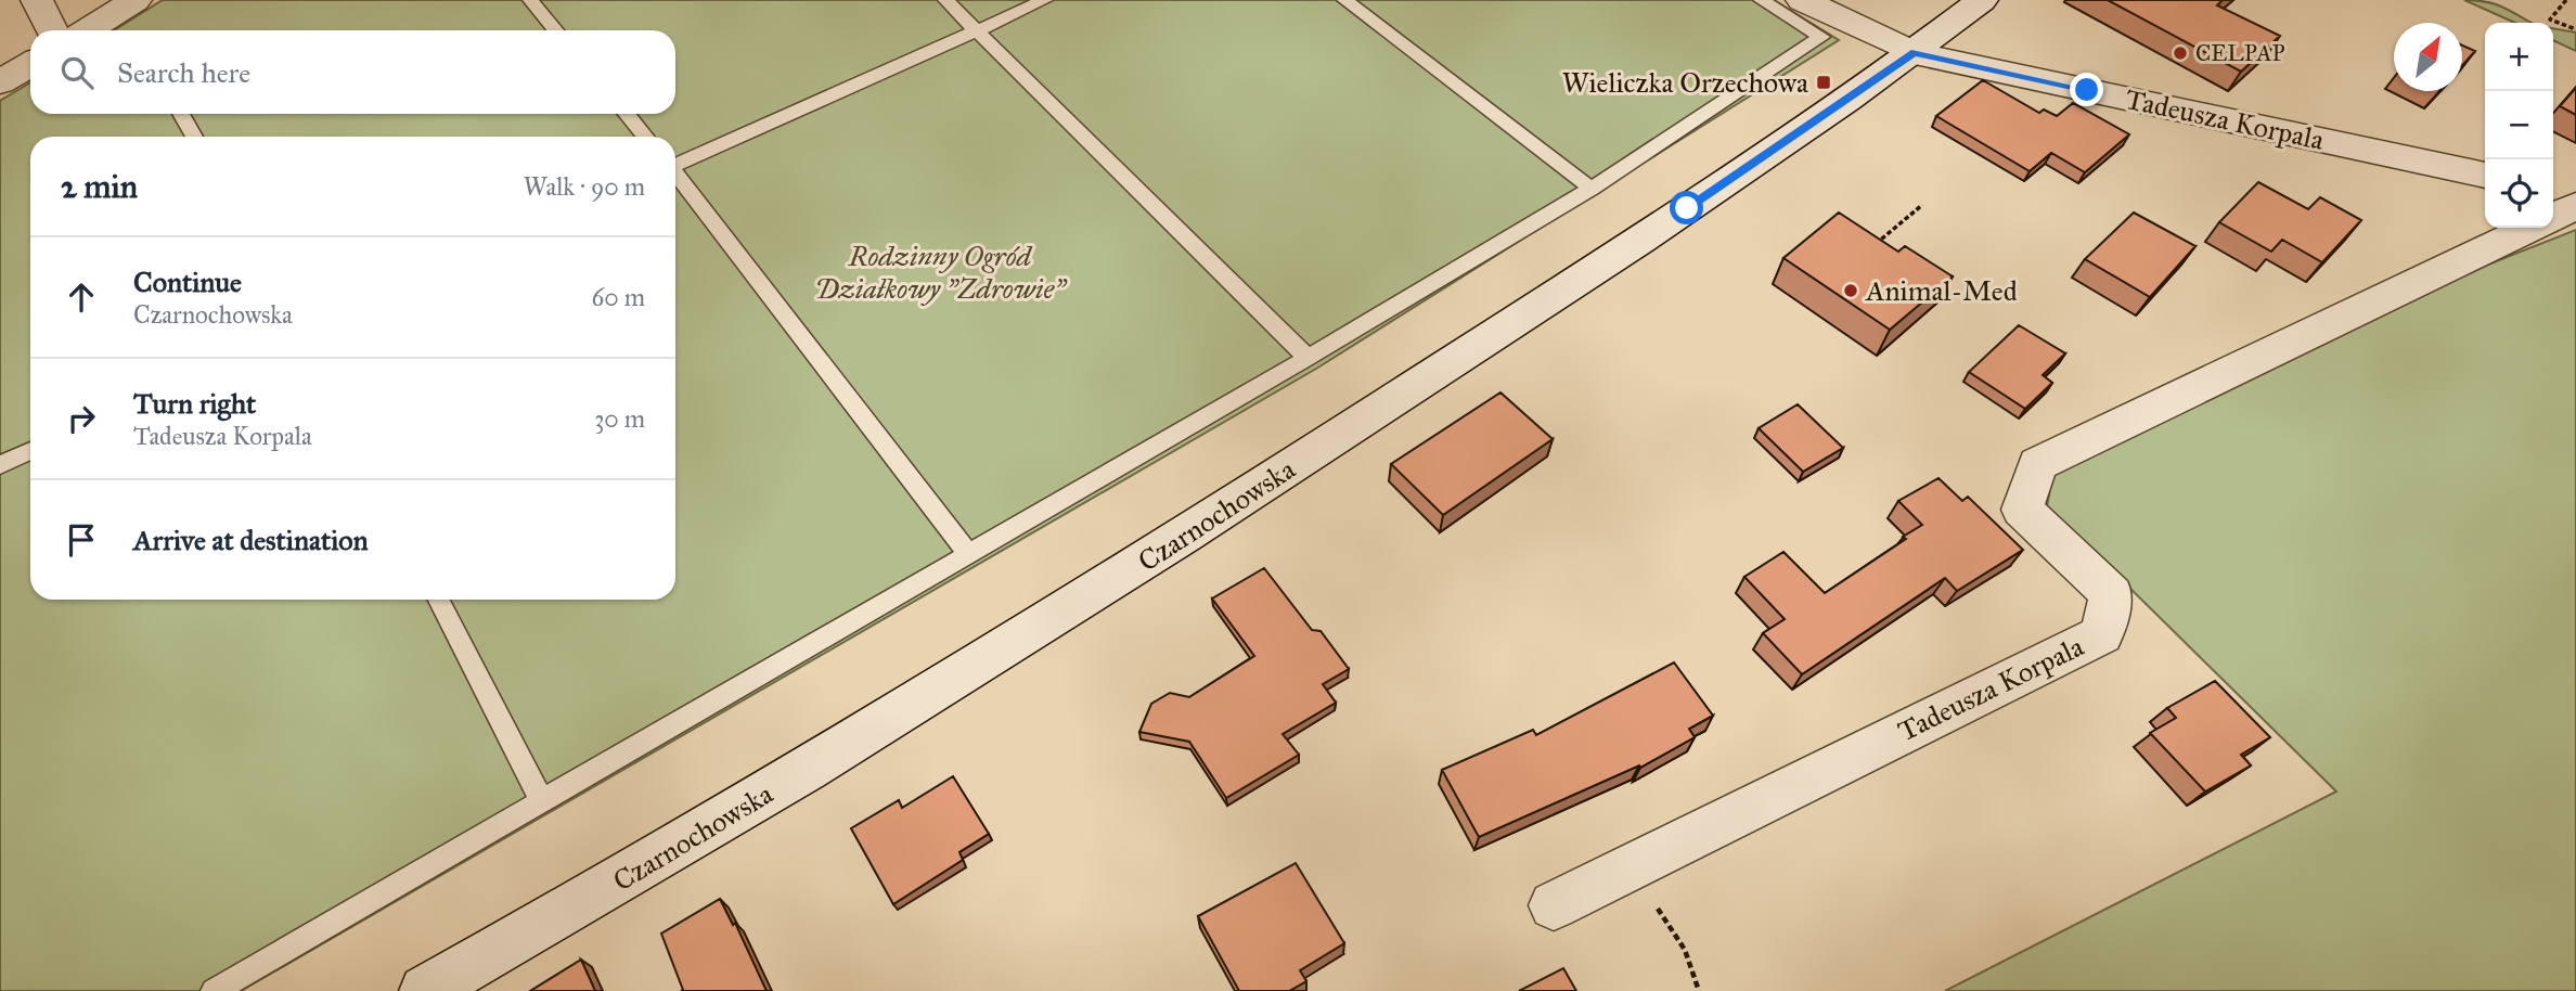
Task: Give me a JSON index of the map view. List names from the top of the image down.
{
  "streets": {
    "street": ["Tadeusza Korpala", "Czarnochowska"]
  },
  "crossings": [
    ["Tadeusza Korpala", "Czarnochowska"]
  ],
  "parks": ["Rodzinny Ogród Działkowy \"Zdrowie\""],
  "places": {
    "other": ["CELPAP", "Animal-Med"],
    "transit": ["Wieliczka Orzechowa"]
  },
  "north": "top right",
  "page": {
    "map_buttons": ["+", "−"],
    "search": "Search here",
    "heading": ["2 min", "Walk · 90 m"],
    "list": [
      ["Continue", "Czarnochowska", "60 m"],
      ["Turn right", "Tadeusza Korpala", "30 m"],
      "Arrive at destination"
    ]
  }
}
